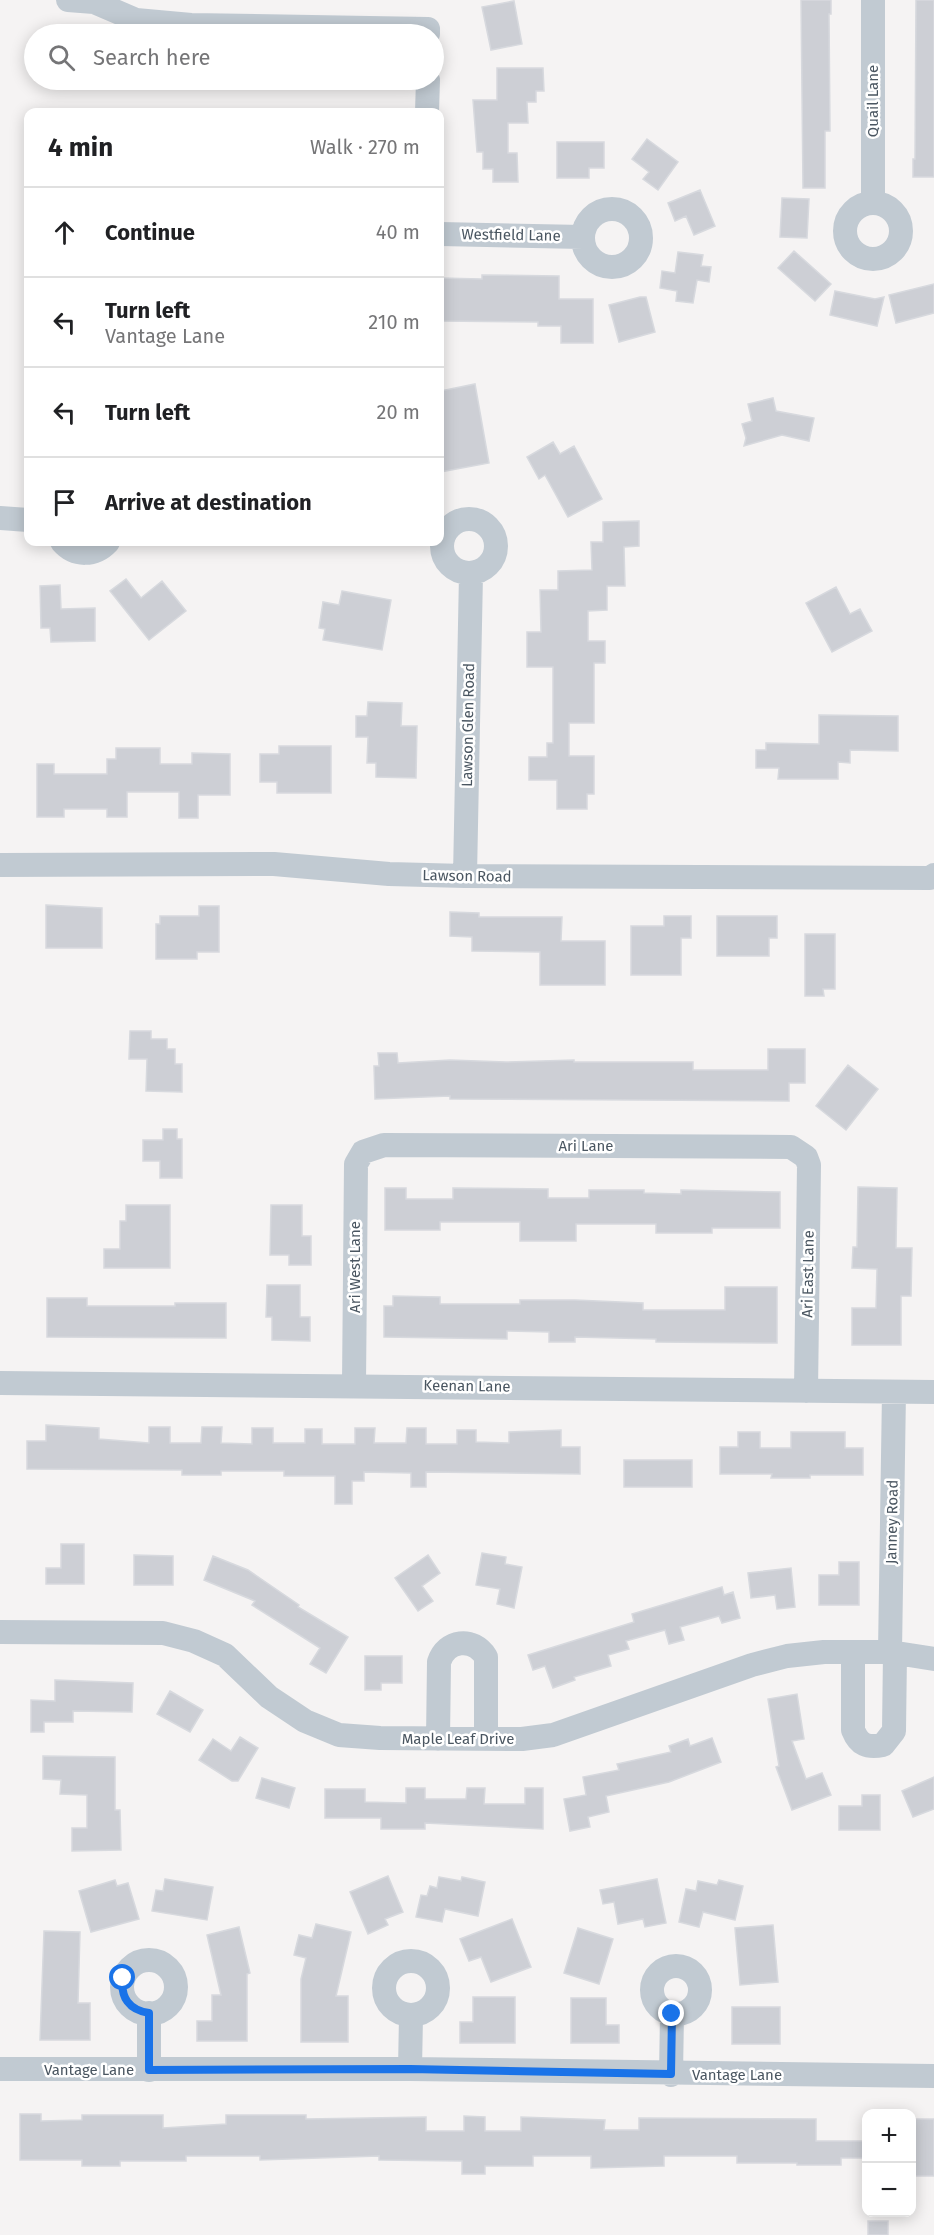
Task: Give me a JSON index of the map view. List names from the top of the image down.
{
  "streets": {
    "street": [
      "Quail Lane",
      "Westfield Lane",
      "Lawson Glen Road",
      "Lawson Road",
      "Ari Lane",
      "Ari West Lane",
      "Ari East Lane",
      "Keenan Lane",
      "Janney Road",
      "Maple Leaf Drive",
      "Vantage Lane"
    ]
  },
  "crossings": [
    ["Lawson Glen Road", "Lawson Road"],
    ["Ari Lane", "Ari West Lane"],
    ["Ari Lane", "Ari East Lane"],
    ["Ari West Lane", "Keenan Lane"],
    ["Ari East Lane", "Keenan Lane"],
    ["Keenan Lane", "Janney Road"],
    ["Janney Road", "Maple Leaf Drive"]
  ],
  "page": {
    "search": "Search here",
    "heading": ["4 min", "Walk · 270 m"],
    "list": [
      ["Continue", "40 m"],
      ["Turn left", "Vantage Lane", "210 m"],
      ["Turn left", "20 m"],
      "Arrive at destination"
    ],
    "map_buttons": ["+", "−"]
  }
}
